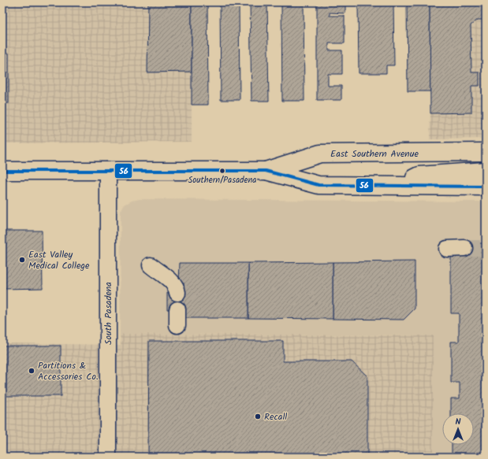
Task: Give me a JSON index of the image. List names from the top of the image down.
{
  "streets": {
    "main road": ["East Southern Avenue"],
    "street": ["South Pasadena"]
  },
  "crossings": [
    ["East Southern Avenue", "South Pasadena"]
  ],
  "places": [
    "Southern/Pasadena",
    "East Valley Medical College",
    "Partitions & Accessories Co.",
    "Recall"
  ],
  "lines": ["transit line 56"],
  "north": "top"
}
